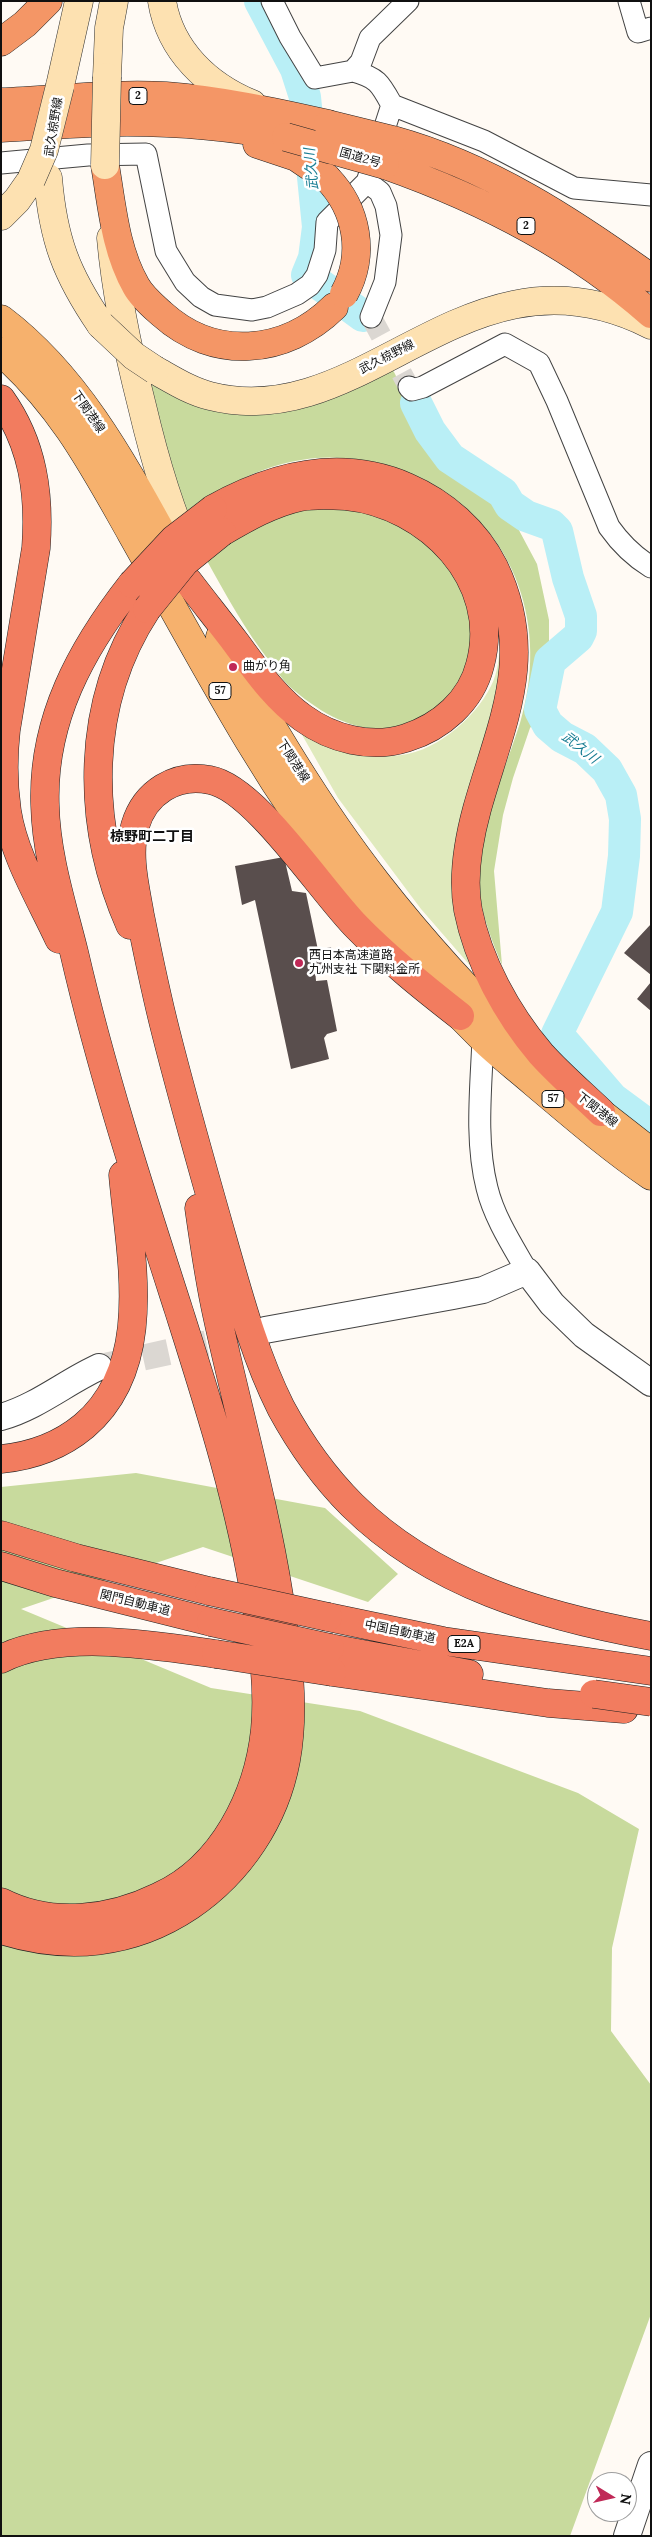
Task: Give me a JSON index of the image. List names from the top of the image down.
{
  "streets": {
    "highway": [
      "2",
      "国道2号",
      "関門自動車道",
      "中国自動車道",
      "E2A"
    ],
    "main road": ["武久椋野線", "下関港線", "57"]
  },
  "crossings": [
    ["関門自動車道", "E2A"]
  ],
  "districts": ["椋野町二丁目"],
  "water": ["武久川"],
  "places": ["曲がり角", "西日本高速道路 九州支社 下関料金所"],
  "north": "right"
}
